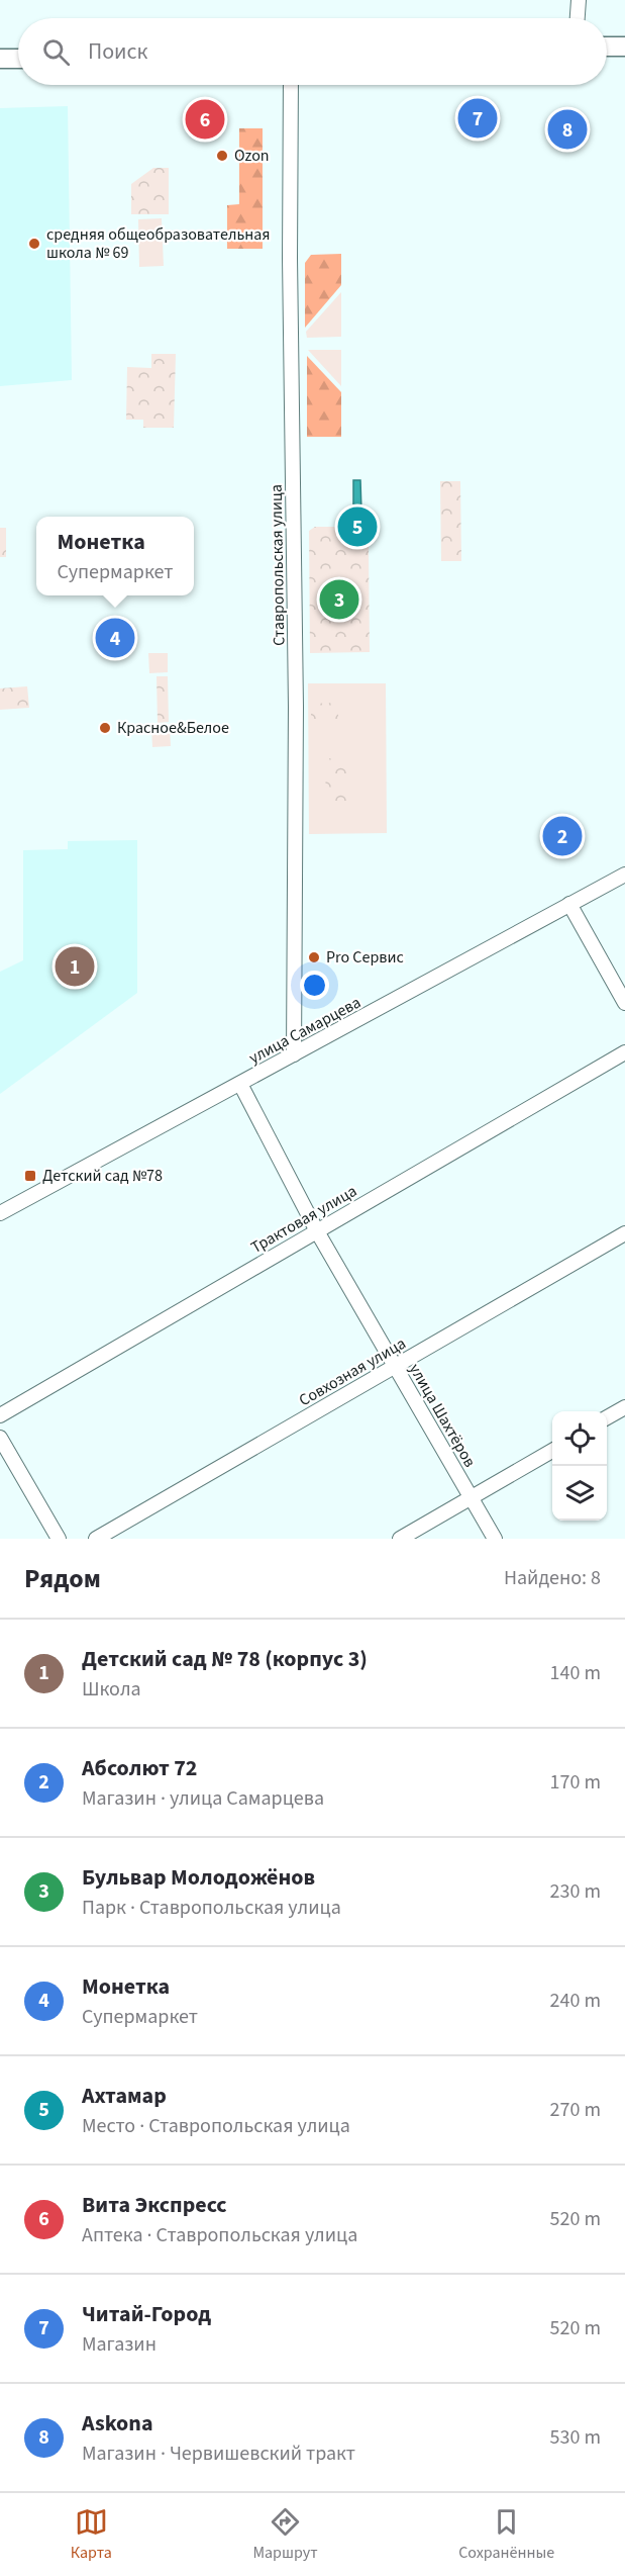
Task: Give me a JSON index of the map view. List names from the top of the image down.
{
  "streets": {
    "street": [
      "Ставропольская улица",
      "улица Самарцева",
      "Трактовая улица",
      "Совхозная улица",
      "улица Шахтёров"
    ]
  },
  "crossings": [
    ["Ставропольская улица", "улица Самарцева"],
    ["улица Самарцева", "улица Шахтёров"],
    ["Трактовая улица", "улица Шахтёров"],
    ["Совхозная улица", "улица Шахтёров"]
  ],
  "places": {
    "other": [
      "Ozon",
      "средняя общеобразовательная школа № 69",
      "Красное&Белое",
      "Pro Сервис"
    ],
    "transit": ["Детский сад №78"]
  },
  "page": {
    "search": "Поиск",
    "pins": [
      "7",
      "6",
      "8",
      "5",
      "3",
      "4",
      "2",
      "1"
    ],
    "popup": ["Монетка", "Супермаркет"],
    "heading": ["Рядом", "Найдено: 8"],
    "list": [
      {
        "mark": "1",
        "name": "Детский сад № 78 (корпус 3)",
        "note": "Школа",
        "value": "140 m"
      },
      {
        "mark": "2",
        "name": "Абсолют 72",
        "note": "Магазин · улица Самарцева",
        "value": "170 m"
      },
      {
        "mark": "3",
        "name": "Бульвар Молодожёнов",
        "note": "Парк · Ставропольская улица",
        "value": "230 m"
      },
      {
        "mark": "4",
        "name": "Монетка",
        "note": "Супермаркет",
        "value": "240 m"
      },
      {
        "mark": "5",
        "name": "Ахтамар",
        "note": "Место · Ставропольская улица",
        "value": "270 m"
      },
      {
        "mark": "6",
        "name": "Вита Экспресс",
        "note": "Аптека · Ставропольская улица",
        "value": "520 m"
      },
      {
        "mark": "7",
        "name": "Читай-Город",
        "note": "Магазин",
        "value": "520 m"
      },
      {
        "mark": "8",
        "name": "Askona",
        "note": "Магазин · Червишевский тракт",
        "value": "530 m"
      }
    ],
    "nav": ["Карта", "Маршрут", "Сохранённые"]
  }
}
